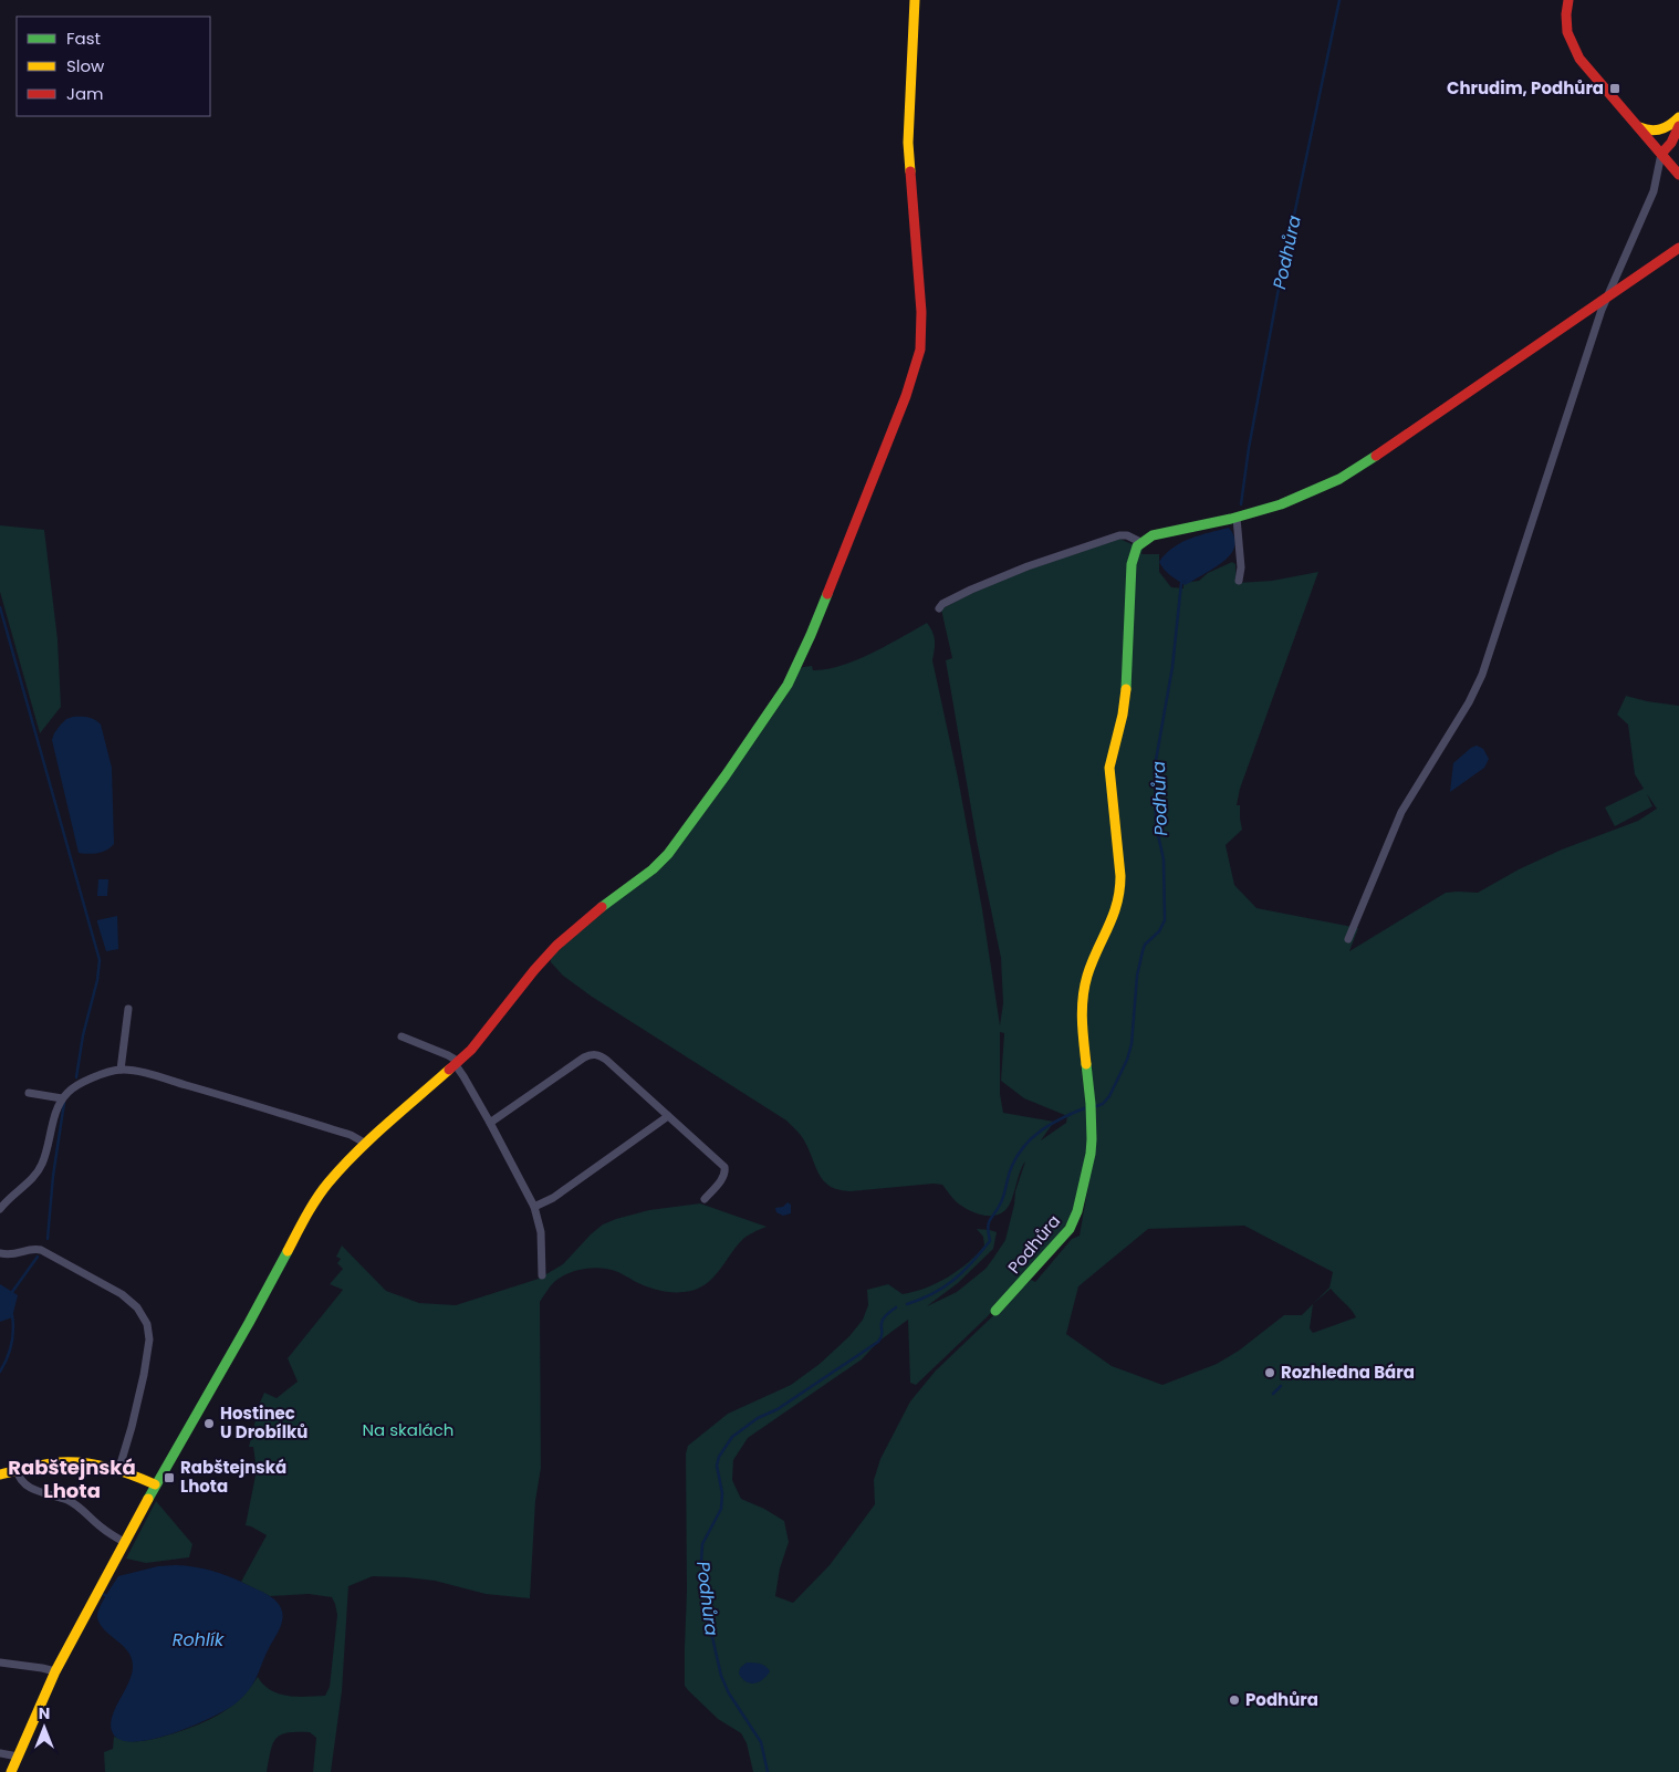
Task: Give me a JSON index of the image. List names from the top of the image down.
{
  "streets": {
    "main road": ["Podhůra"]
  },
  "districts": ["Rabštejnská Lhota"],
  "water": ["Podhůra", "Rohlík"],
  "parks": ["Na skalách"],
  "places": {
    "transit": ["Chrudim, Podhůra", "Rabštejnská Lhota"],
    "other": ["Rozhledna Bára", "Hostinec U Drobílků", "Podhůra"]
  },
  "legend": ["Fast", "Slow", "Jam"],
  "north": "top"
}
